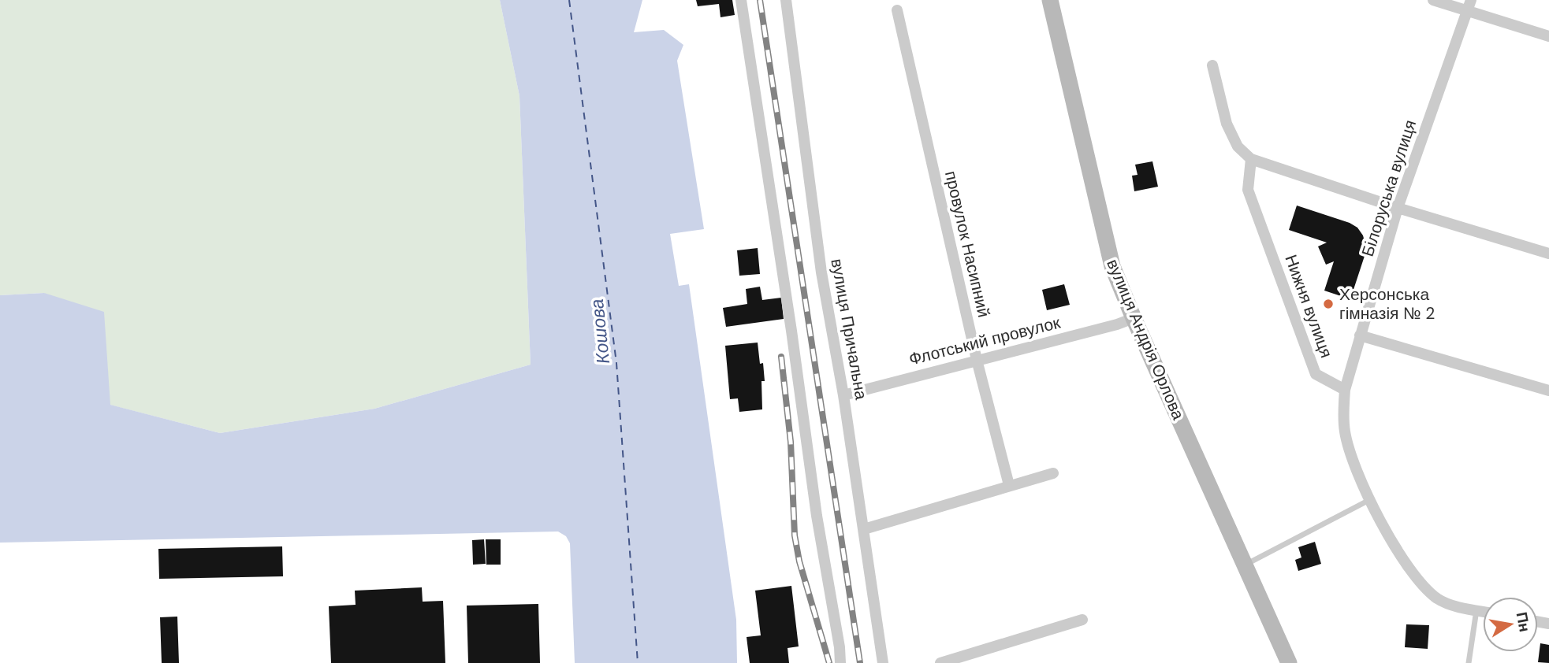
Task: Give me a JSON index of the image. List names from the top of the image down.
{
  "streets": {
    "street": [
      "Білоруська вулиця",
      "провулок Насипний",
      "Нижня вулиця",
      "вулиця Причальна",
      "вулиця Андрія Орлова",
      "Флотський провулок"
    ]
  },
  "crossings": [
    ["Білоруська вулиця", "Нижня вулиця"],
    ["провулок Насипний", "Флотський провулок"],
    ["вулиця Причальна", "Флотський провулок"],
    ["вулиця Андрія Орлова", "Флотський провулок"]
  ],
  "water": ["Кошова"],
  "places": ["Херсонська гімназія № 2"],
  "north": "right"
}
